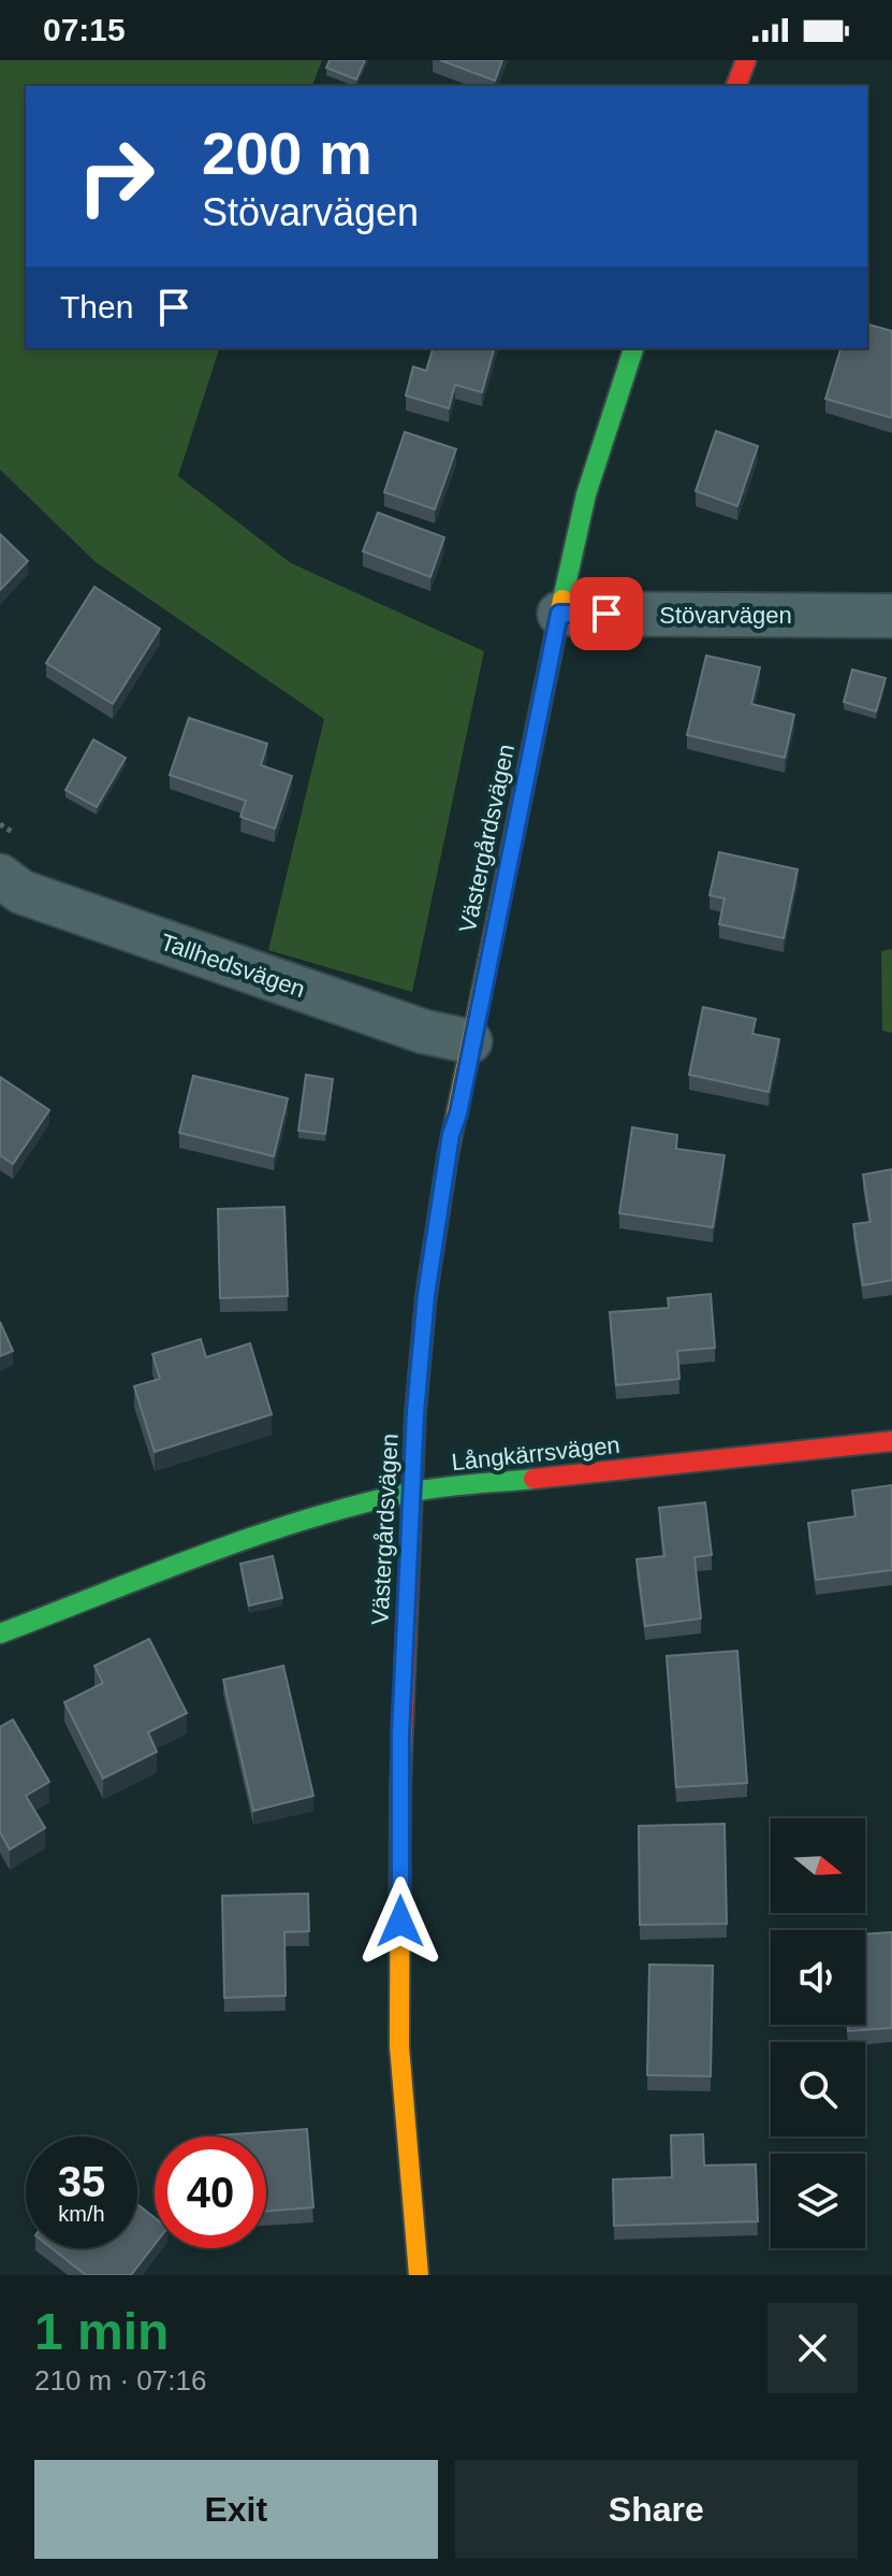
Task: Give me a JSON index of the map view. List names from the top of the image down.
{
  "streets": {
    "street": [
      "Stövarvägen",
      "Västergårdsvägen",
      "Tallhedsvägen",
      "Långkärrsvägen"
    ]
  },
  "crossings": [
    ["Stövarvägen", "Västergårdsvägen"],
    ["Västergårdsvägen", "Tallhedsvägen"],
    ["Västergårdsvägen", "Långkärrsvägen"]
  ],
  "north": "right",
  "page": {
    "status": "07:15",
    "turn": ["200 m", "Stövarvägen"],
    "then": "Then",
    "speed": "35 km/h",
    "limit": "40",
    "heading": ["1 min", "210 m · 07:16"],
    "buttons": ["Exit", "Share"]
  }
}
